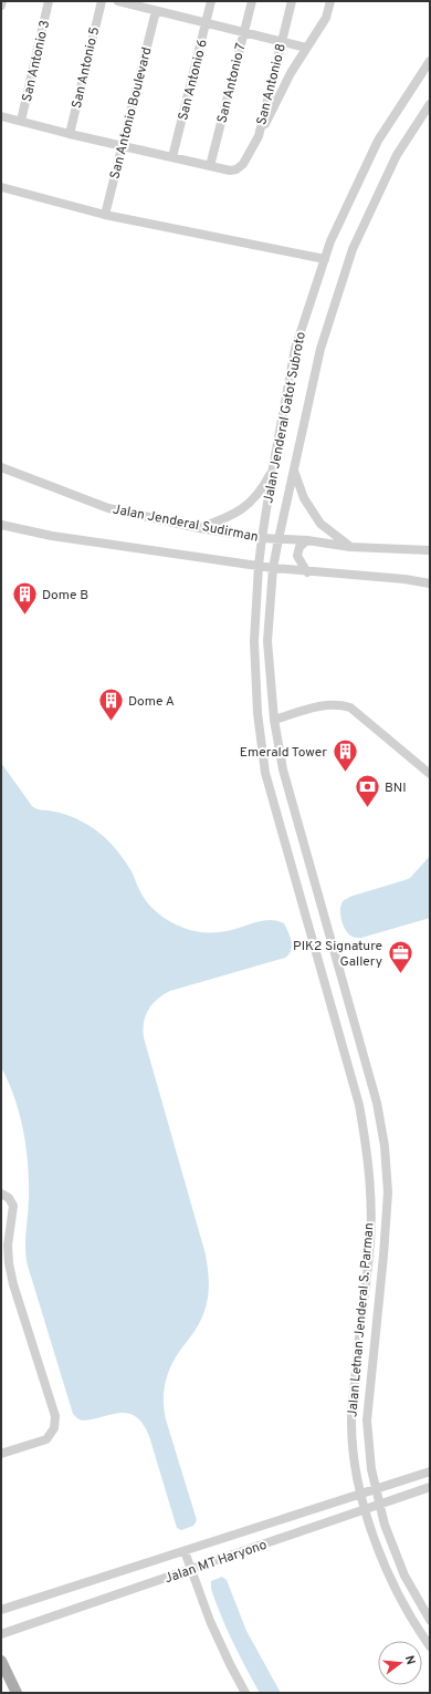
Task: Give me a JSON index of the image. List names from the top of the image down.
{
  "streets": {
    "street": [
      "San Antonio 3",
      "San Antonio 5",
      "San Antonio 6",
      "San Antonio 7",
      "San Antonio 8",
      "San Antonio Boulevard",
      "Jalan Jenderal Gatot Subroto",
      "Jalan Jenderal Sudirman",
      "Jalan Letnan Jenderal S. Parman",
      "Jalan MT Haryono"
    ]
  },
  "crossings": [
    ["San Antonio 7", "San Antonio 8"],
    ["Jalan Jenderal Gatot Subroto", "Jalan Jenderal Sudirman"],
    ["Jalan Jenderal Gatot Subroto", "Jalan Letnan Jenderal S. Parman"],
    ["Jalan Jenderal Sudirman", "Jalan Letnan Jenderal S. Parman"],
    ["Jalan Letnan Jenderal S. Parman", "Jalan MT Haryono"]
  ],
  "places": {
    "building": ["Dome B", "Dome A", "Emerald Tower"],
    "bank": ["BNI"],
    "office": ["PIK2 Signature Gallery"]
  },
  "north": "right"
}
